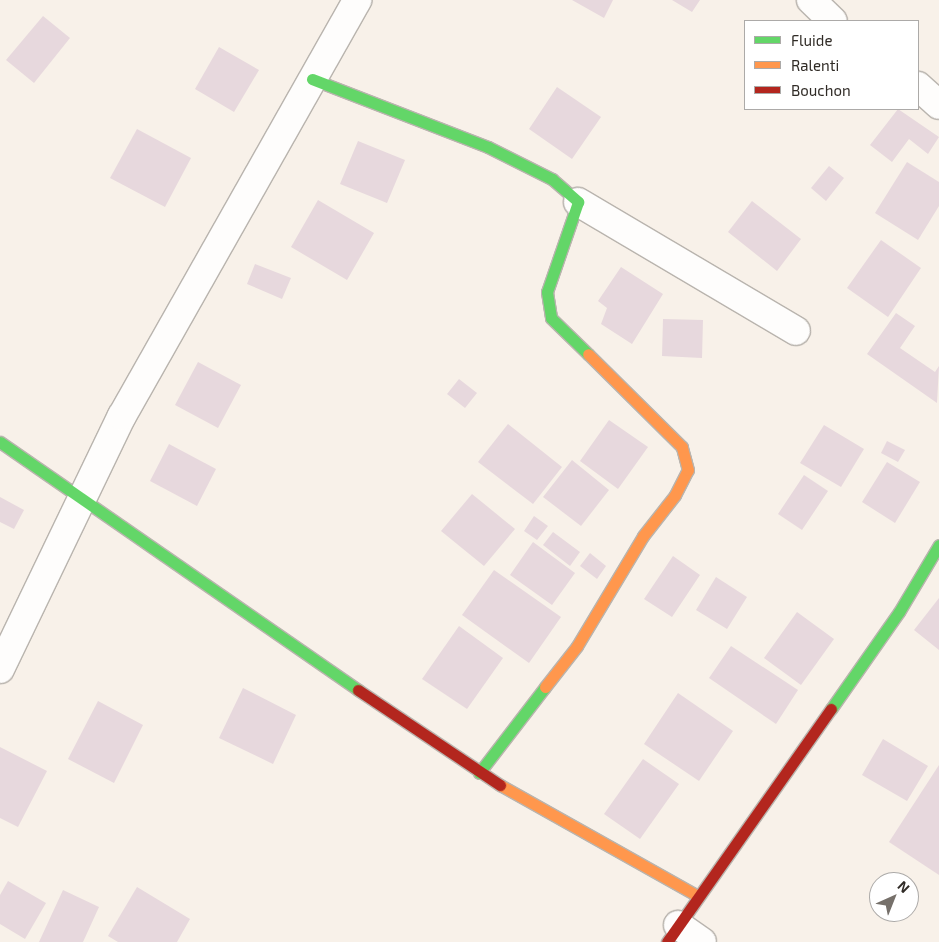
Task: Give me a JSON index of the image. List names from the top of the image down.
{
  "legend": ["Fluide", "Ralenti", "Bouchon"],
  "north": "top right"
}
